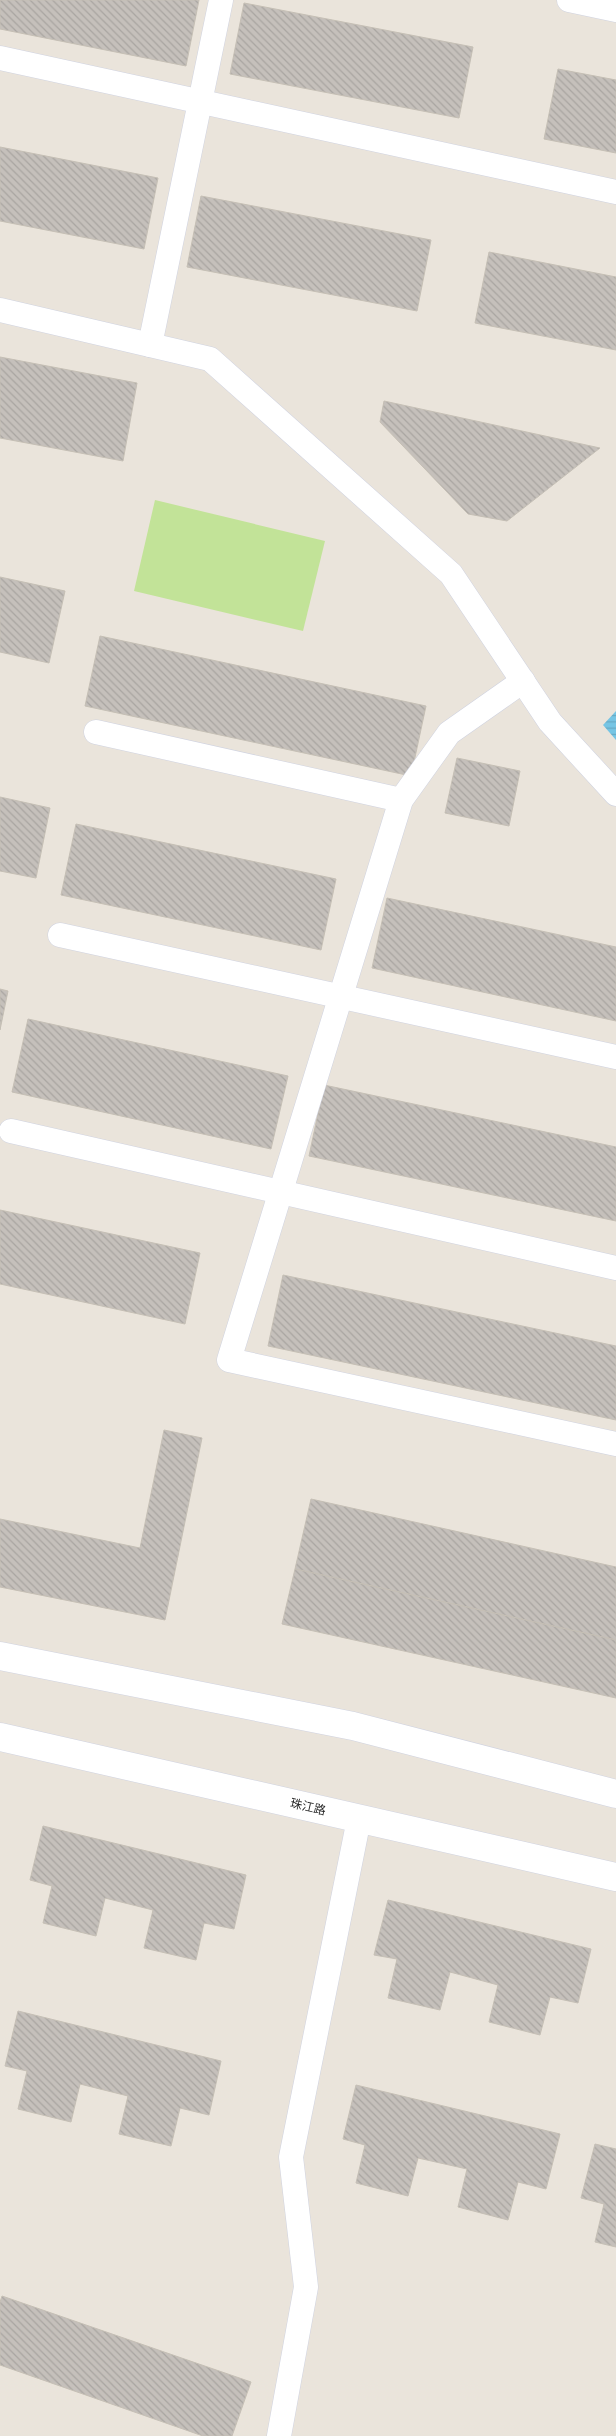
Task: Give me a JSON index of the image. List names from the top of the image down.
{
  "streets": {
    "street": ["珠江路"]
  }
}
